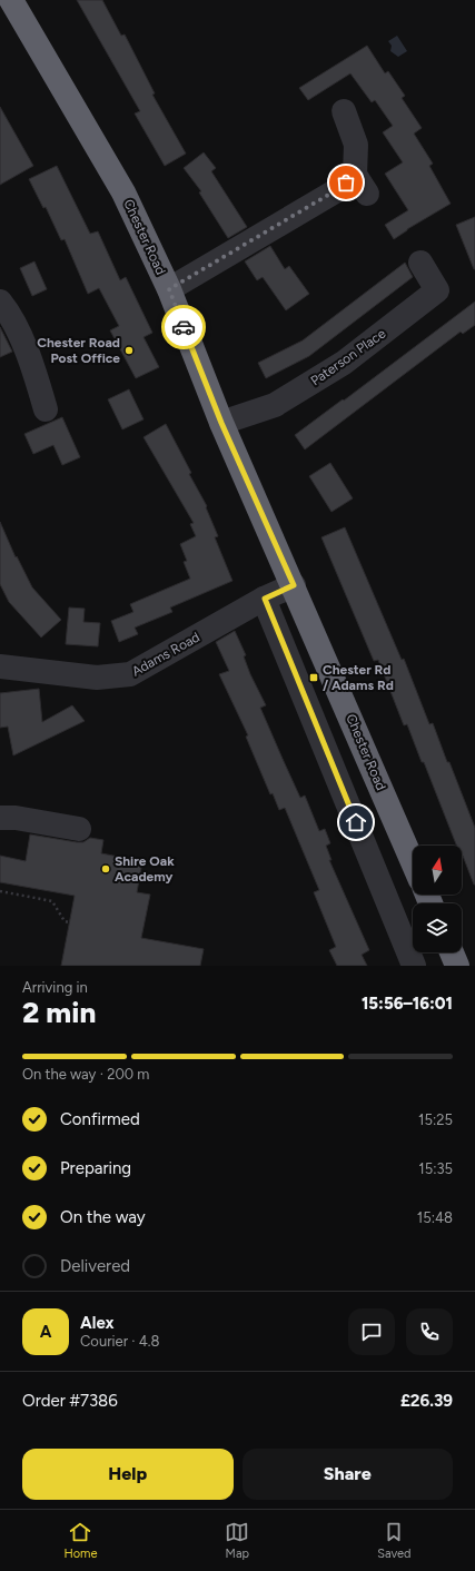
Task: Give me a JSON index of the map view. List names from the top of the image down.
{
  "streets": {
    "highway": ["Chester Road"],
    "street": ["Paterson Place", "Adams Road"]
  },
  "crossings": [
    ["Chester Road", "Paterson Place"],
    ["Chester Road", "Adams Road"]
  ],
  "places": {
    "other": ["Chester Road Post Office", "Shire Oak Academy"],
    "transit": ["Chester Rd / Adams Rd"]
  },
  "north": "top",
  "page": {
    "heading": ["2 min", "Arriving in", "15:56–16:01"],
    "panel": [
      "Alex",
      "Courier · 4.8",
      "Order #7386",
      "£26.39"
    ],
    "bar": "On the way · 200 m",
    "list": [
      ["Confirmed", "15:25"],
      ["Preparing", "15:35"],
      ["On the way", "15:48"],
      "Delivered"
    ],
    "round": "A",
    "buttons": ["Help", "Share"],
    "tabs": ["Home", "Map", "Saved"]
  }
}
